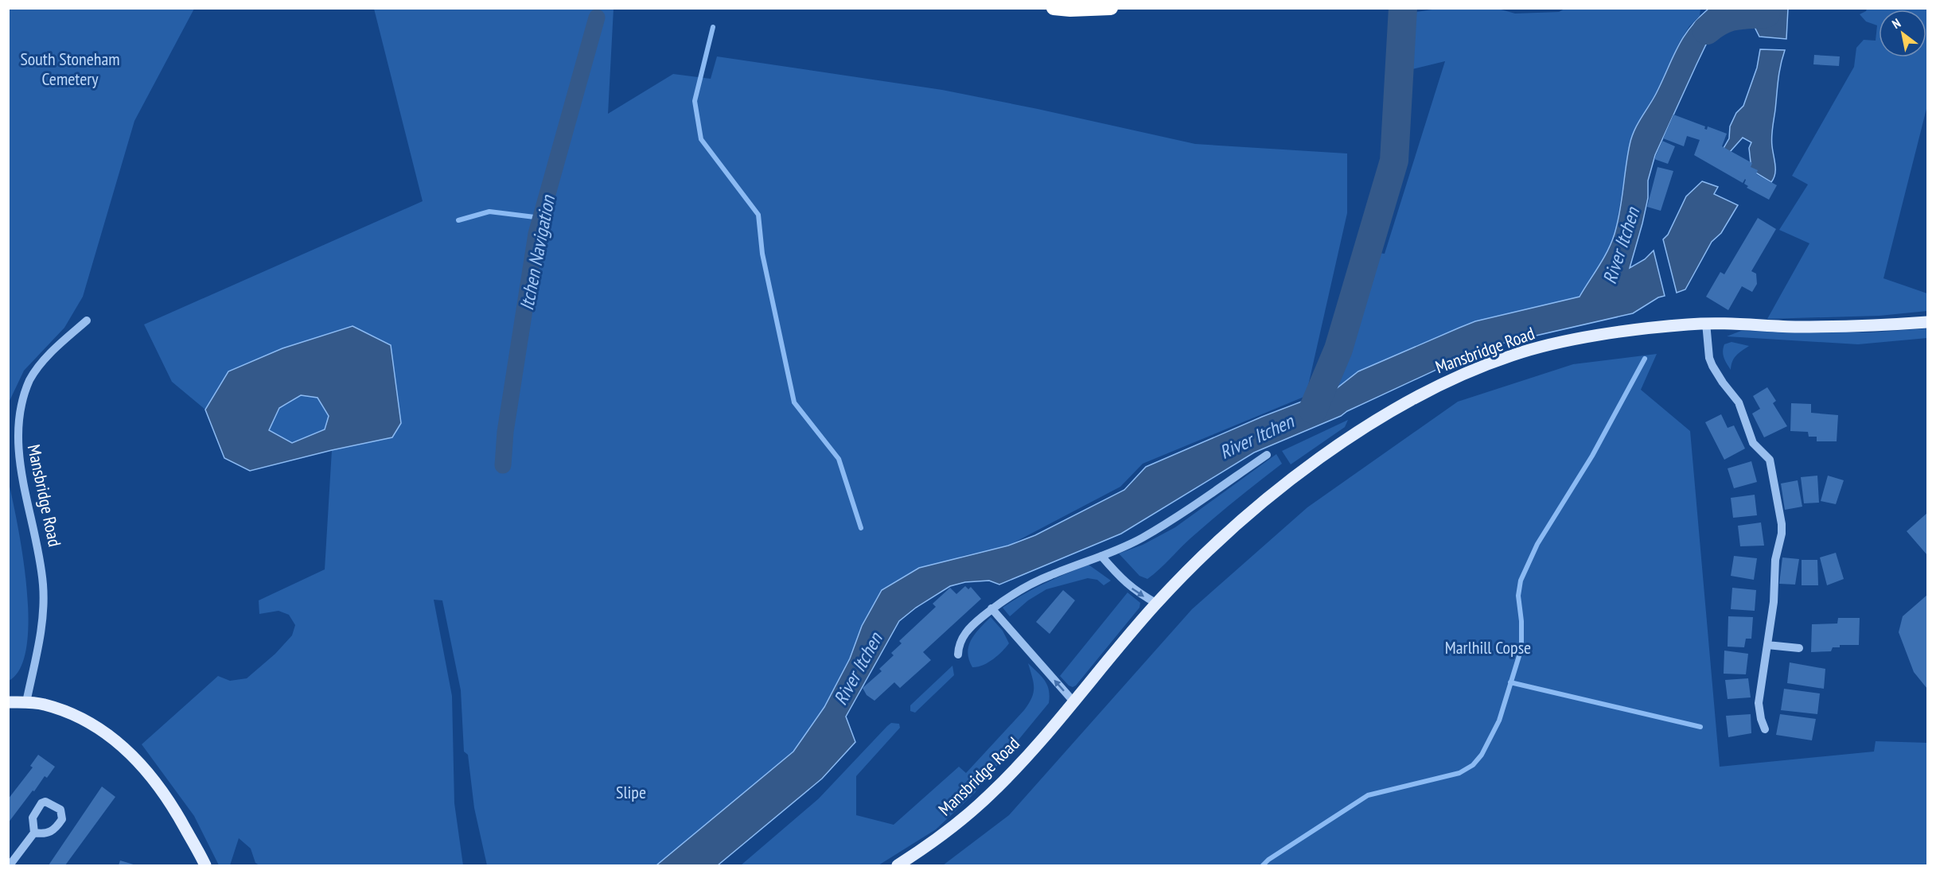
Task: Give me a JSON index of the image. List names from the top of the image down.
{
  "streets": {
    "main road": ["Mansbridge Road"]
  },
  "water": ["River Itchen", "Itchen Navigation"],
  "parks": ["South Stoneham Cemetery", "Marlhill Copse", "Slipe"],
  "north": "top left"
}
